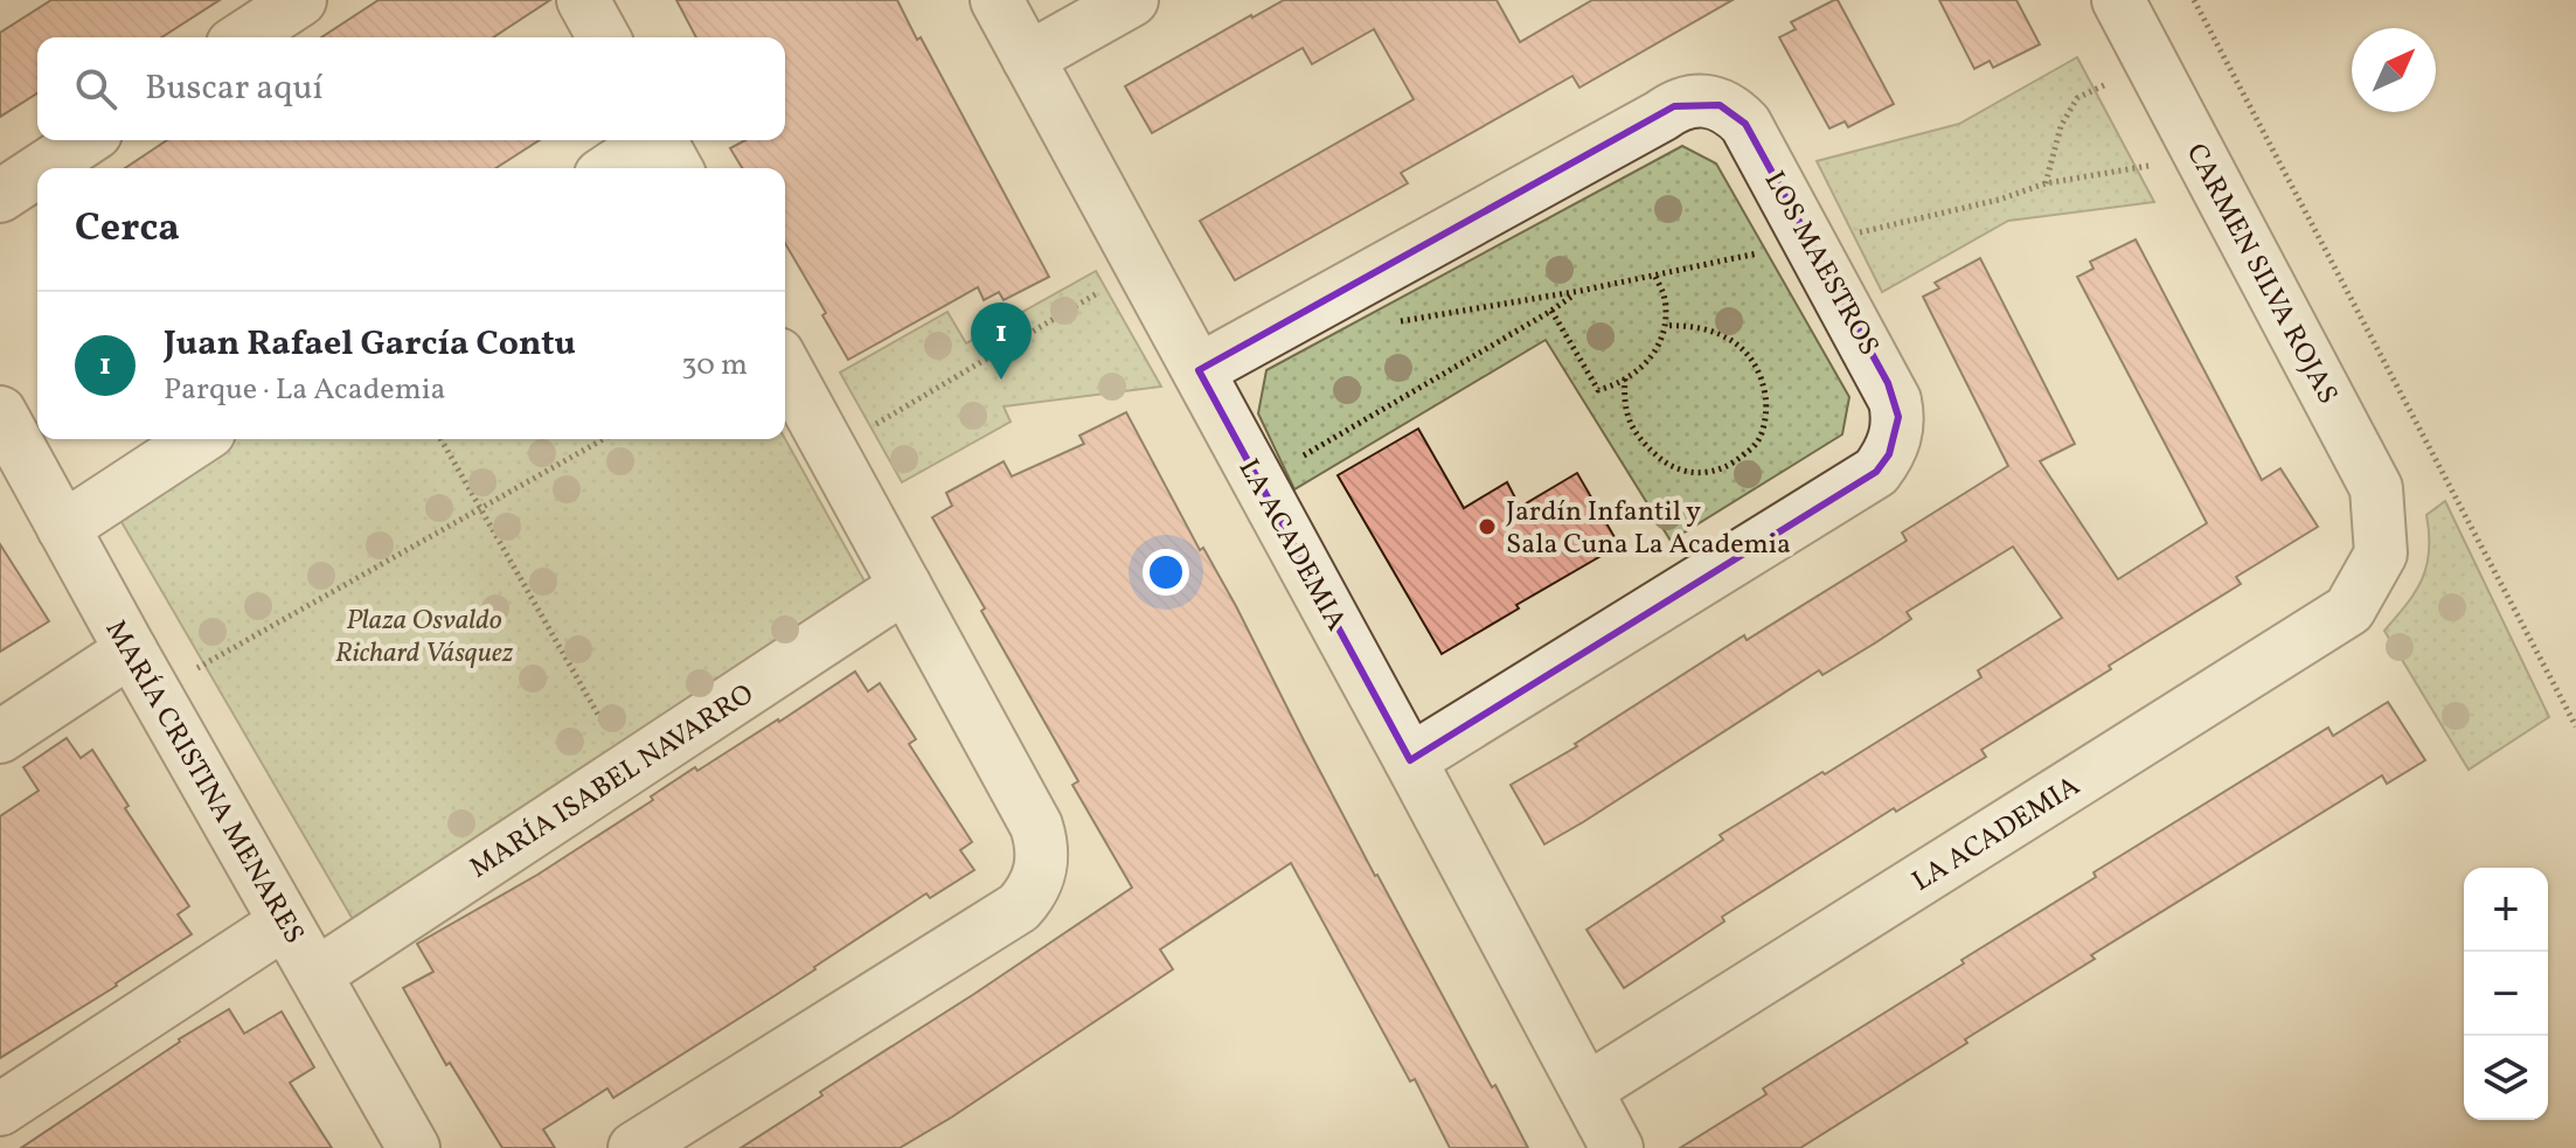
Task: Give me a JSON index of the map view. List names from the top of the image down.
{
  "streets": {
    "street": [
      "LOS MAESTROS",
      "CARMEN SILVA ROJAS",
      "LA ACADEMIA",
      "MARÍA ISABEL NAVARRO",
      "MARÍA CRISTINA MENARES"
    ]
  },
  "crossings": [
    ["LOS MAESTROS", "LA ACADEMIA"],
    ["CARMEN SILVA ROJAS", "LA ACADEMIA"],
    ["MARÍA ISABEL NAVARRO", "MARÍA CRISTINA MENARES"]
  ],
  "parks": ["Plaza Osvaldo Richard Vásquez"],
  "places": ["Jardín Infantil y Sala Cuna La Academia"],
  "north": "top right",
  "page": {
    "search": "Buscar aquí",
    "heading": "Cerca",
    "list": [
      {
        "mark": "1",
        "name": "Juan Rafael García Contu",
        "note": "Parque · La Academia",
        "value": "30 m"
      }
    ],
    "pins": "1",
    "map_buttons": ["+", "−"]
  }
}
